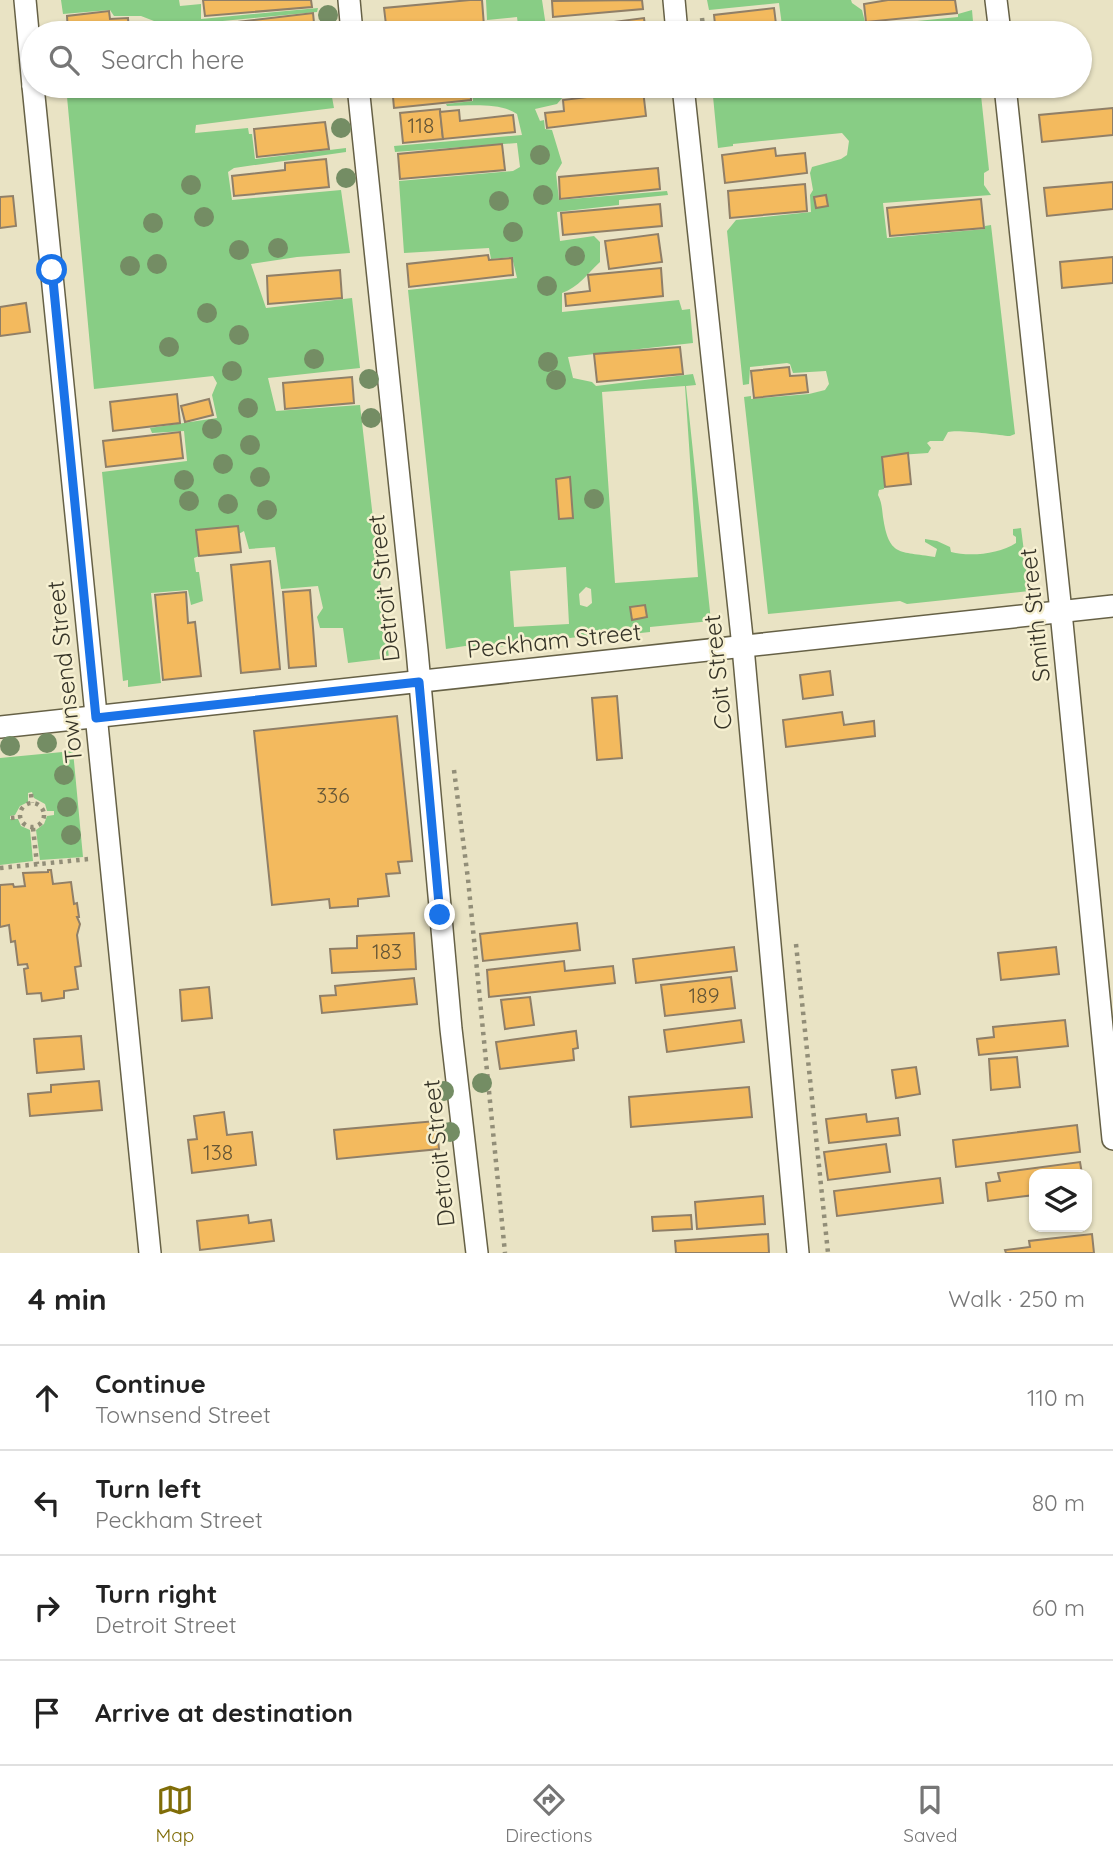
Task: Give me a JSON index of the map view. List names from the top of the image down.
{
  "streets": {
    "street": [
      "Detroit Street",
      "Smith Street",
      "Peckham Street",
      "Townsend Street",
      "Coit Street"
    ]
  },
  "crossings": [
    ["Detroit Street", "Peckham Street"],
    ["Smith Street", "Peckham Street"],
    ["Peckham Street", "Townsend Street"],
    ["Peckham Street", "Coit Street"]
  ],
  "house_numbers": [
    "118",
    "336",
    "183",
    "189",
    "138"
  ],
  "page": {
    "search": "Search here",
    "heading": ["4 min", "Walk · 250 m"],
    "list": [
      ["Continue", "Townsend Street", "110 m"],
      ["Turn left", "Peckham Street", "80 m"],
      ["Turn right", "Detroit Street", "60 m"],
      "Arrive at destination"
    ],
    "nav": ["Map", "Directions", "Saved"]
  }
}
